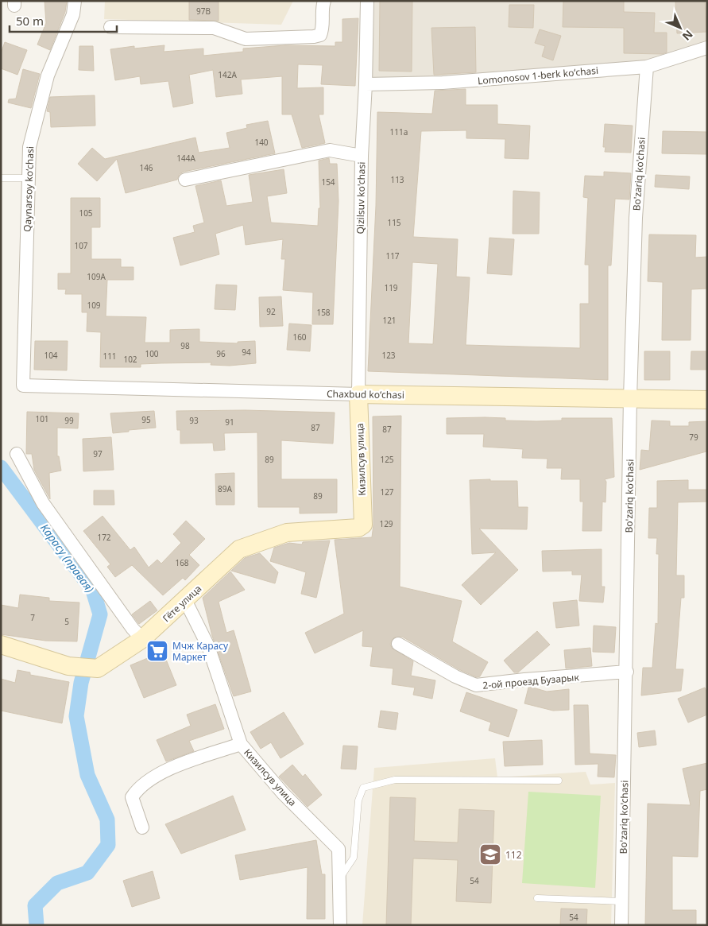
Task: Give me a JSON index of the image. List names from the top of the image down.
{
  "streets": {
    "street": [
      "Lomonosov 1-berk koʻchasi",
      "Bo'zariq ko'chasi",
      "Qaynarsoy koʻchasi",
      "Qizilsuv ko'chasi",
      "Chaxbud koʻchasi",
      "Кизилсув улица",
      "Гёте улица",
      "2-ой проезд Бузарык"
    ]
  },
  "crossings": [
    ["Lomonosov 1-berk koʻchasi", "Bo'zariq ko'chasi"],
    ["Lomonosov 1-berk koʻchasi", "Qizilsuv ko'chasi"],
    ["Bo'zariq ko'chasi", "Chaxbud koʻchasi"],
    ["Bo'zariq ko'chasi", "2-ой проезд Бузарык"],
    ["Qaynarsoy koʻchasi", "Chaxbud koʻchasi"],
    ["Qizilsuv ko'chasi", "Chaxbud koʻchasi"],
    ["Qizilsuv ko'chasi", "Кизилсув улица"],
    ["Chaxbud koʻchasi", "Кизилсув улица"],
    ["Кизилсув улица", "Гёте улица"]
  ],
  "water": ["Карасу (правая)"],
  "places": {
    "supermarket": ["Мчж Карасу Маркет"],
    "school or university": ["112"]
  },
  "house_numbers": [
    "97B",
    "142A",
    "111a",
    "140",
    "144A",
    "146",
    "113",
    "154",
    "105",
    "115",
    "107",
    "117",
    "109A",
    "119",
    "109",
    "92",
    "158",
    "121",
    "160",
    "98",
    "94",
    "100",
    "96",
    "104",
    "123",
    "111",
    "102",
    "101",
    "95",
    "99",
    "93",
    "91",
    "87",
    "87",
    "79",
    "97",
    "89",
    "125",
    "89A",
    "127",
    "89",
    "129",
    "172",
    "168",
    "7",
    "5",
    "54",
    "54"
  ],
  "scale_bar": "50 m",
  "north": "bottom right"
}
